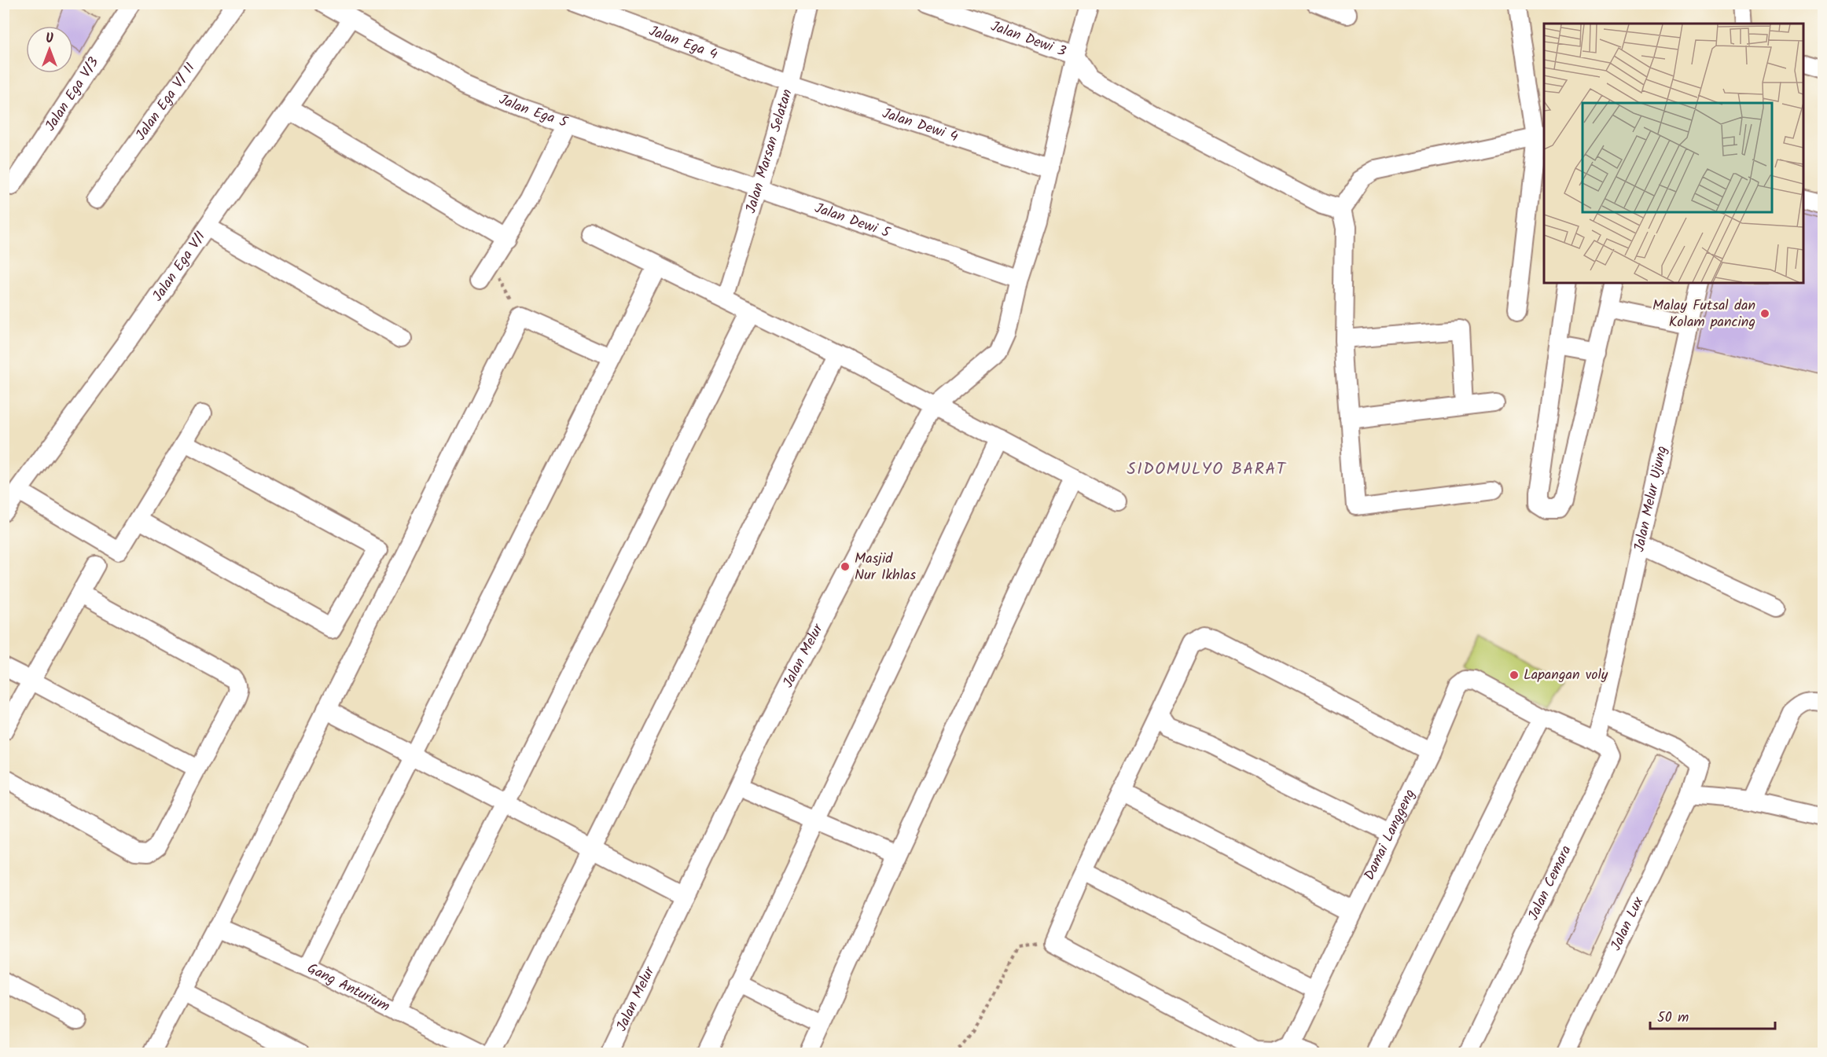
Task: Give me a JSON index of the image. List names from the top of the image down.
{
  "streets": {
    "street": [
      "Jalan Dewi 3",
      "Jalan Ega 4",
      "Jalan Ega V/3",
      "Jalan Ega V/ II",
      "Jalan Ega 5",
      "Jalan Dewi 4",
      "Jalan Marsan Selatan",
      "Jalan Dewi 5",
      "Jalan Ega V/I",
      "Jalan Melur Ujung",
      "Jalan Melur",
      "Damai Langgeng",
      "Jalan Cemara",
      "Jalan Lux",
      "Gang Anturium"
    ]
  },
  "crossings": [
    ["Jalan Dewi 3", "Jalan Melur"],
    ["Jalan Ega 4", "Jalan Dewi 4"],
    ["Jalan Ega 4", "Jalan Marsan Selatan"],
    ["Jalan Ega 5", "Jalan Marsan Selatan"],
    ["Jalan Ega 5", "Jalan Dewi 5"],
    ["Jalan Ega 5", "Jalan Ega V/I"],
    ["Jalan Dewi 4", "Jalan Marsan Selatan"],
    ["Jalan Dewi 4", "Jalan Melur"],
    ["Jalan Marsan Selatan", "Jalan Dewi 5"],
    ["Jalan Dewi 5", "Jalan Melur"],
    ["Jalan Melur Ujung", "Jalan Lux"],
    ["Damai Langgeng", "Jalan Cemara"]
  ],
  "districts": ["SIDOMULYO BARAT"],
  "places": ["Malay Futsal dan Kolam pancing", "Masjid Nur Ikhlas", "Lapangan voly"],
  "scale_bar": "50 m",
  "north": "top"
}
